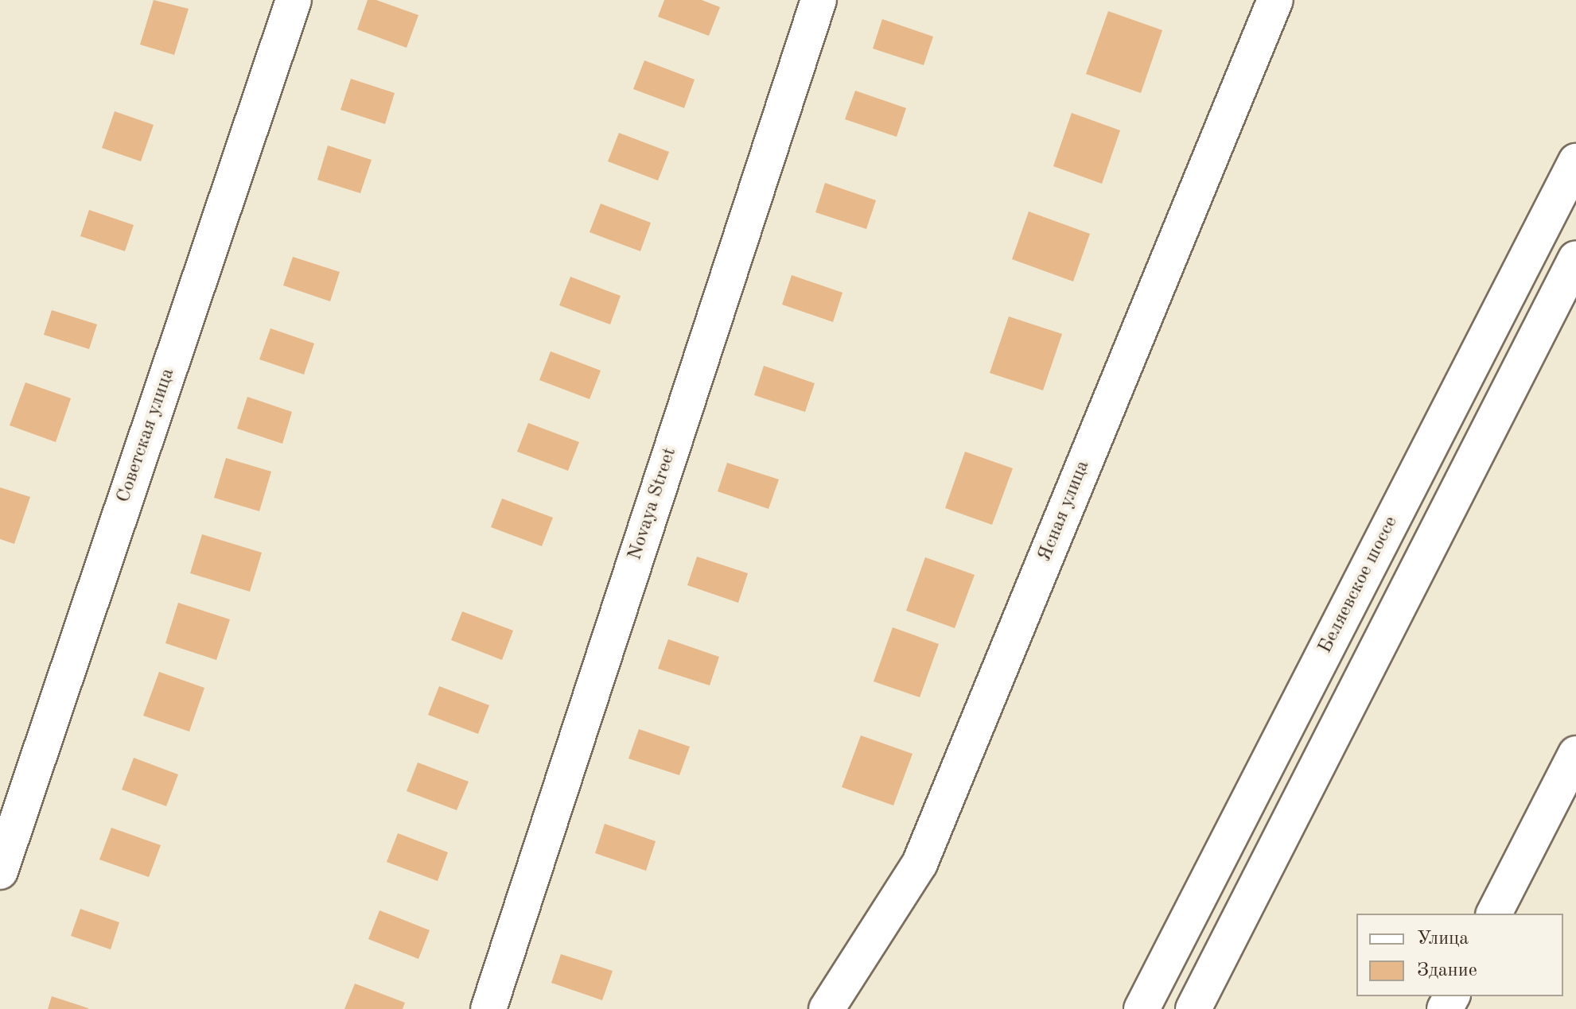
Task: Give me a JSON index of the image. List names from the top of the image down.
{
  "streets": {
    "street": [
      "Советская улица",
      "Novaya Street",
      "Ясная улица",
      "Беляевское шоссе"
    ]
  },
  "legend": ["Улица", "Здание"]
}
